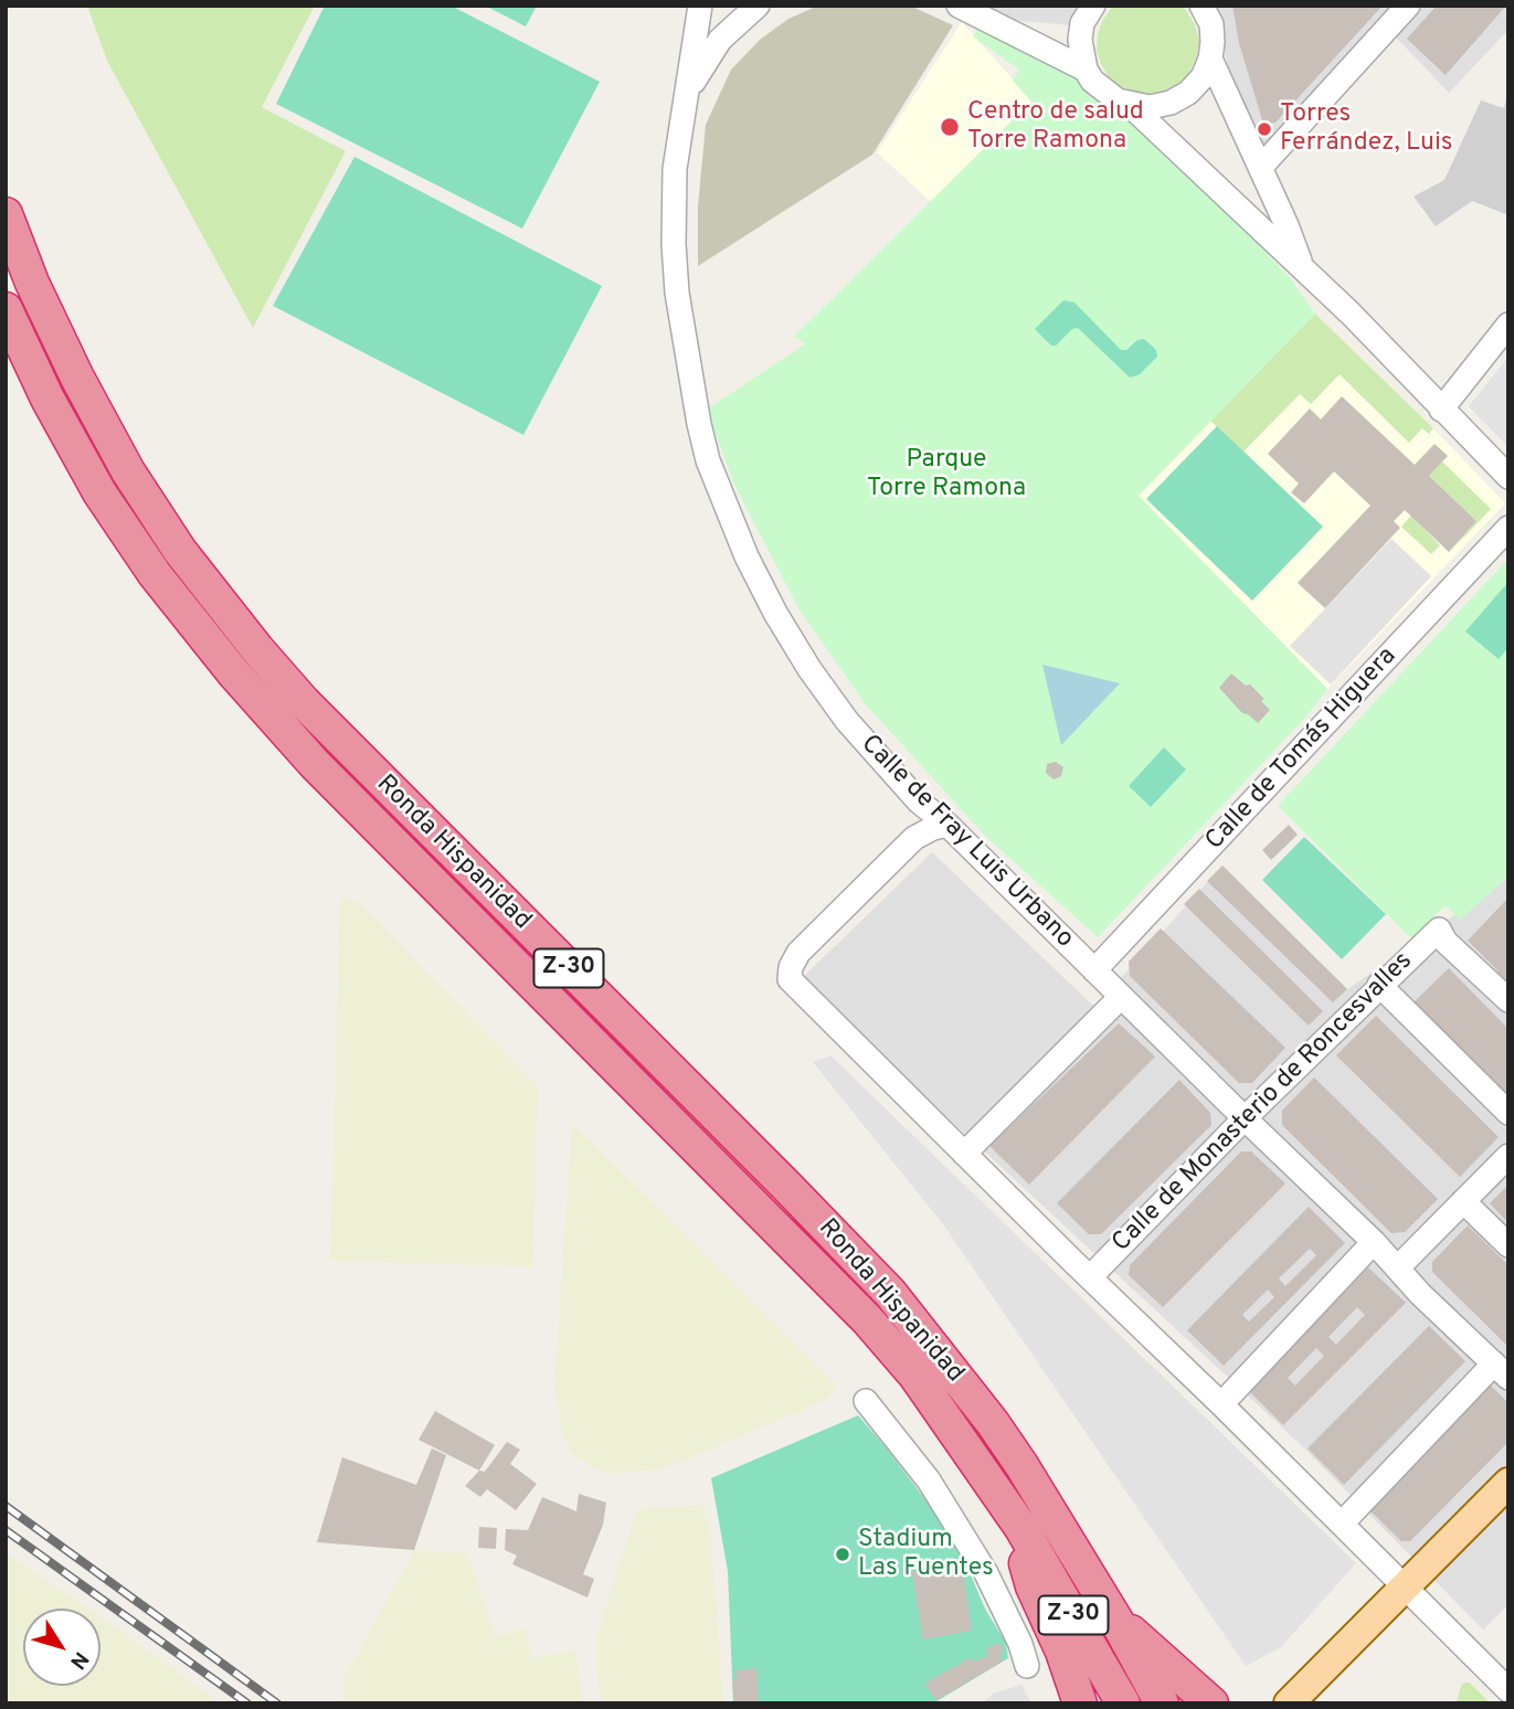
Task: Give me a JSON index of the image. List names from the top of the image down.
{
  "streets": {
    "highway": ["Ronda Hispanidad", "Z-30"],
    "street": ["Calle de Tomás Higuera", "Calle de Fray Luis Urbano", "Calle de Monasterio de Roncesvalles"]
  },
  "crossings": [
    ["Calle de Tomás Higuera", "Calle de Fray Luis Urbano"],
    ["Calle de Fray Luis Urbano", "Calle de Monasterio de Roncesvalles"]
  ],
  "parks": ["Parque Torre Ramona"],
  "places": ["Centro de salud Torre Ramona", "Torres Ferrández, Luis", "Stadium Las Fuentes"],
  "north": "bottom right"
}
